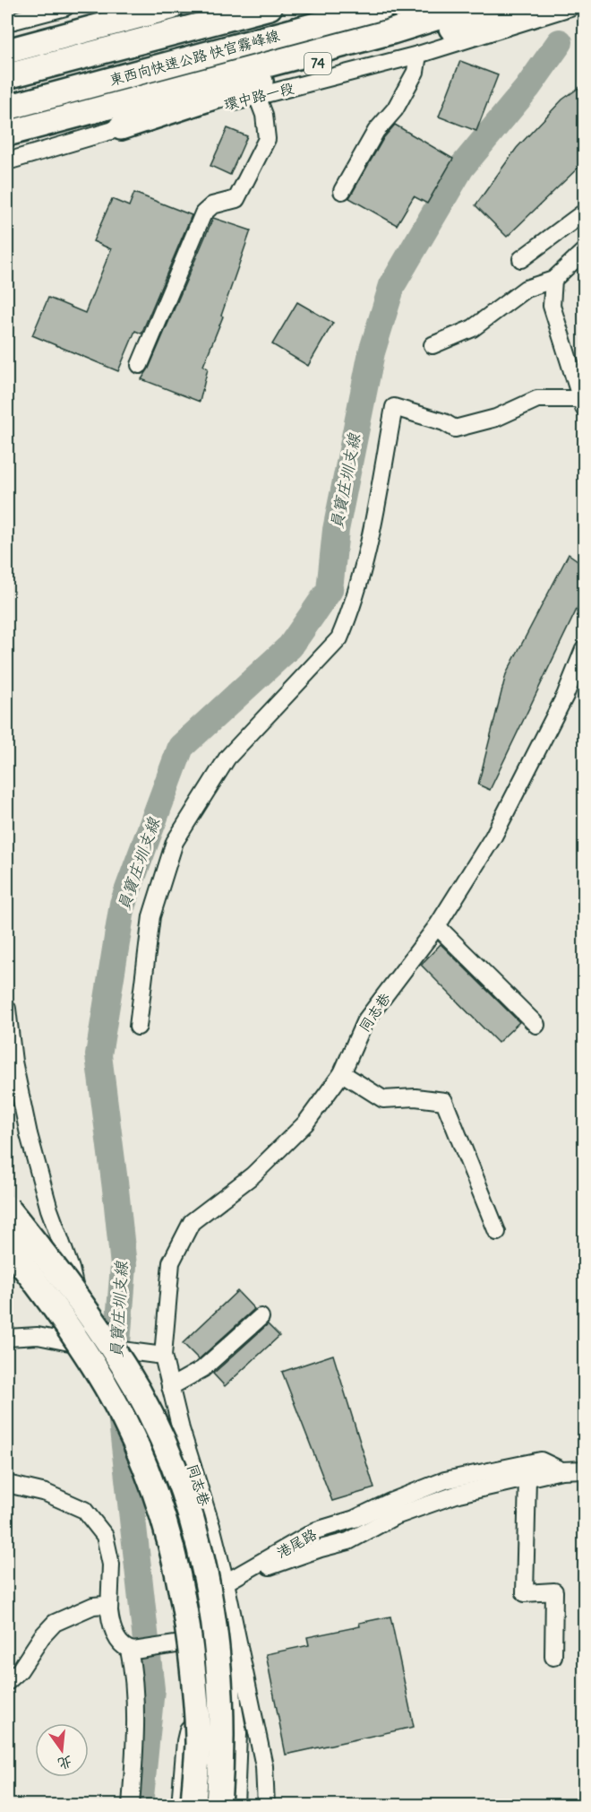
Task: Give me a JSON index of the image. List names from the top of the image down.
{
  "streets": {
    "highway": ["東西向快速公路 快官霧峰線", "74"],
    "street": ["環中路一段", "同志巷", "港尾路"]
  },
  "crossings": [
    ["74", "環中路一段"],
    ["同志巷", "港尾路"]
  ],
  "water": ["員寶庄圳支線"],
  "north": "bottom"
}
